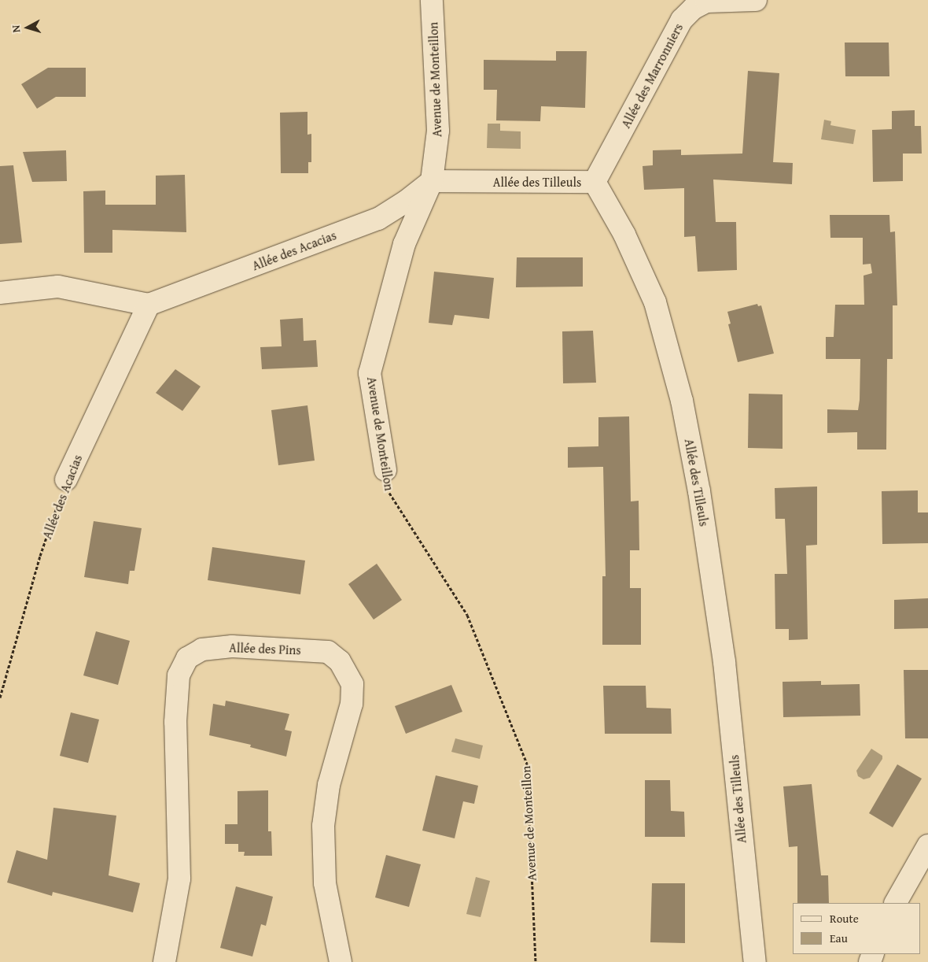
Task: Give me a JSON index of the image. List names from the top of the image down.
{
  "streets": {
    "street": [
      "Allée des Marronniers",
      "Avenue de Monteillon",
      "Allée des Tilleuls",
      "Allée des Acacias",
      "Allée des Pins"
    ]
  },
  "crossings": [
    ["Allée des Marronniers", "Allée des Tilleuls"],
    ["Avenue de Monteillon", "Allée des Tilleuls"],
    ["Avenue de Monteillon", "Allée des Acacias"],
    ["Allée des Tilleuls", "Allée des Acacias"]
  ],
  "legend": ["Route", "Eau"],
  "north": "left"
}
